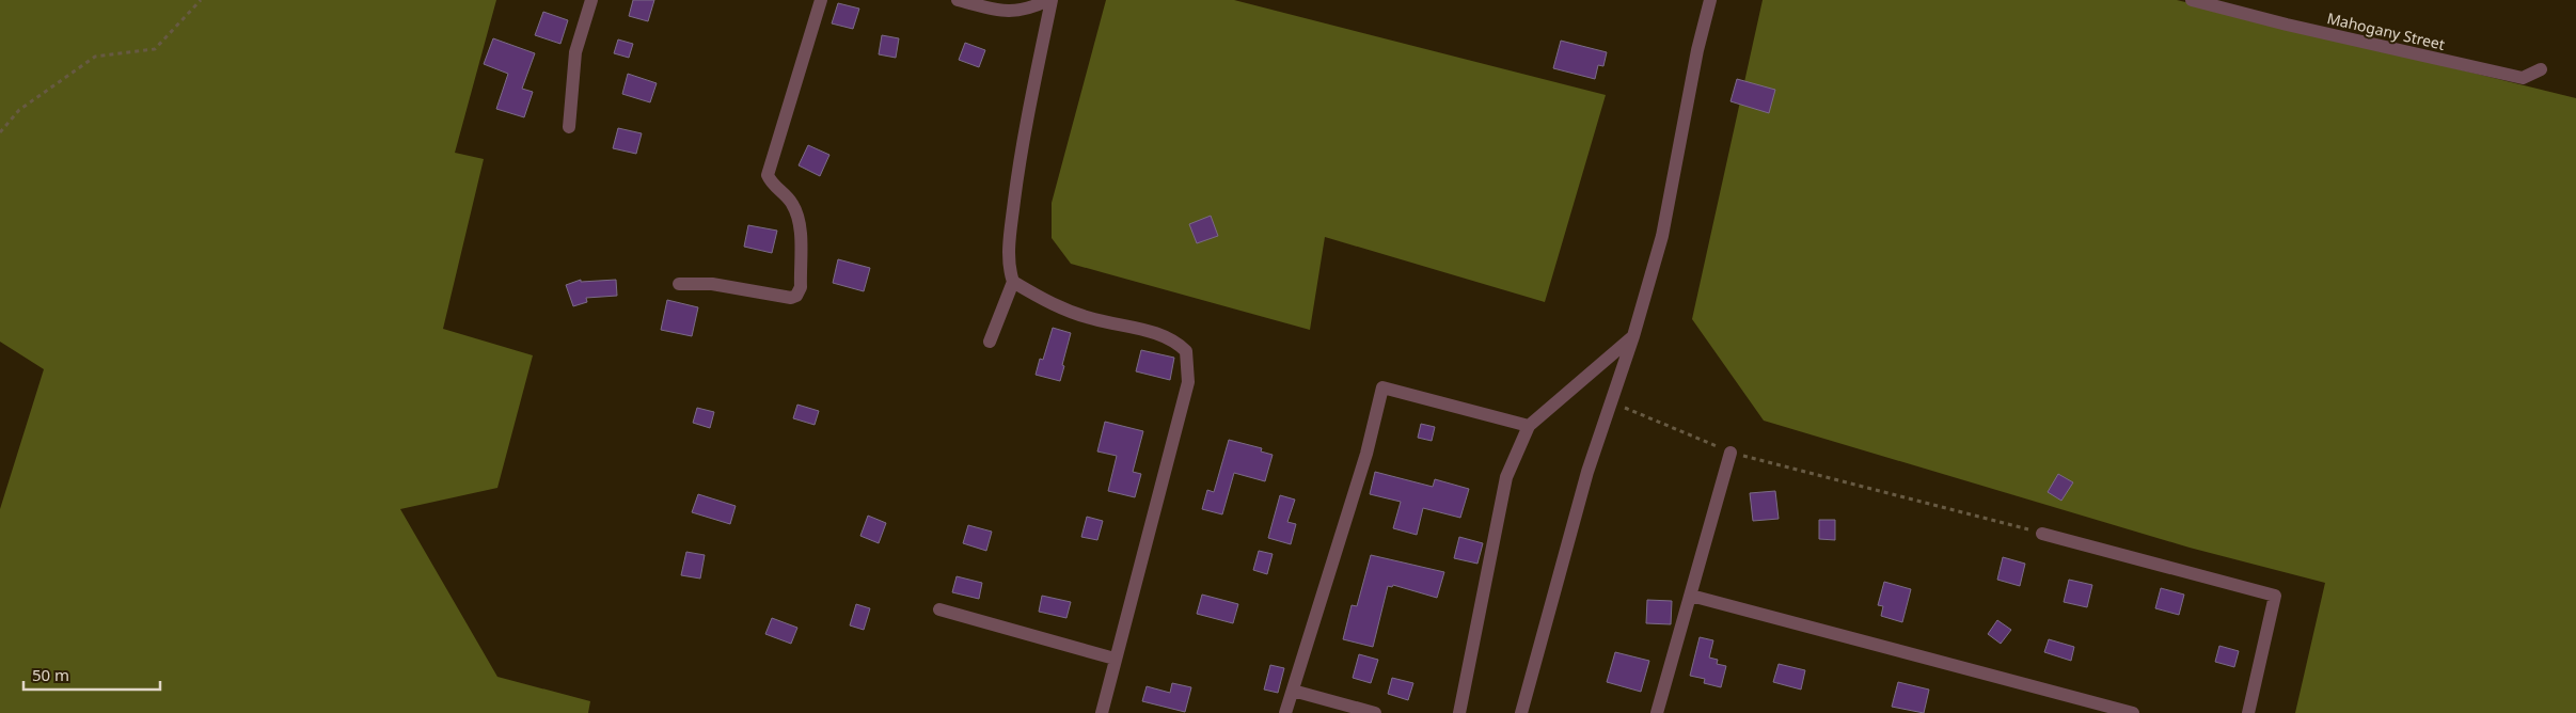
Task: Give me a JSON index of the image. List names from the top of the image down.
{
  "streets": {
    "street": ["Mahogany Street"]
  },
  "scale_bar": "50 m"
}
